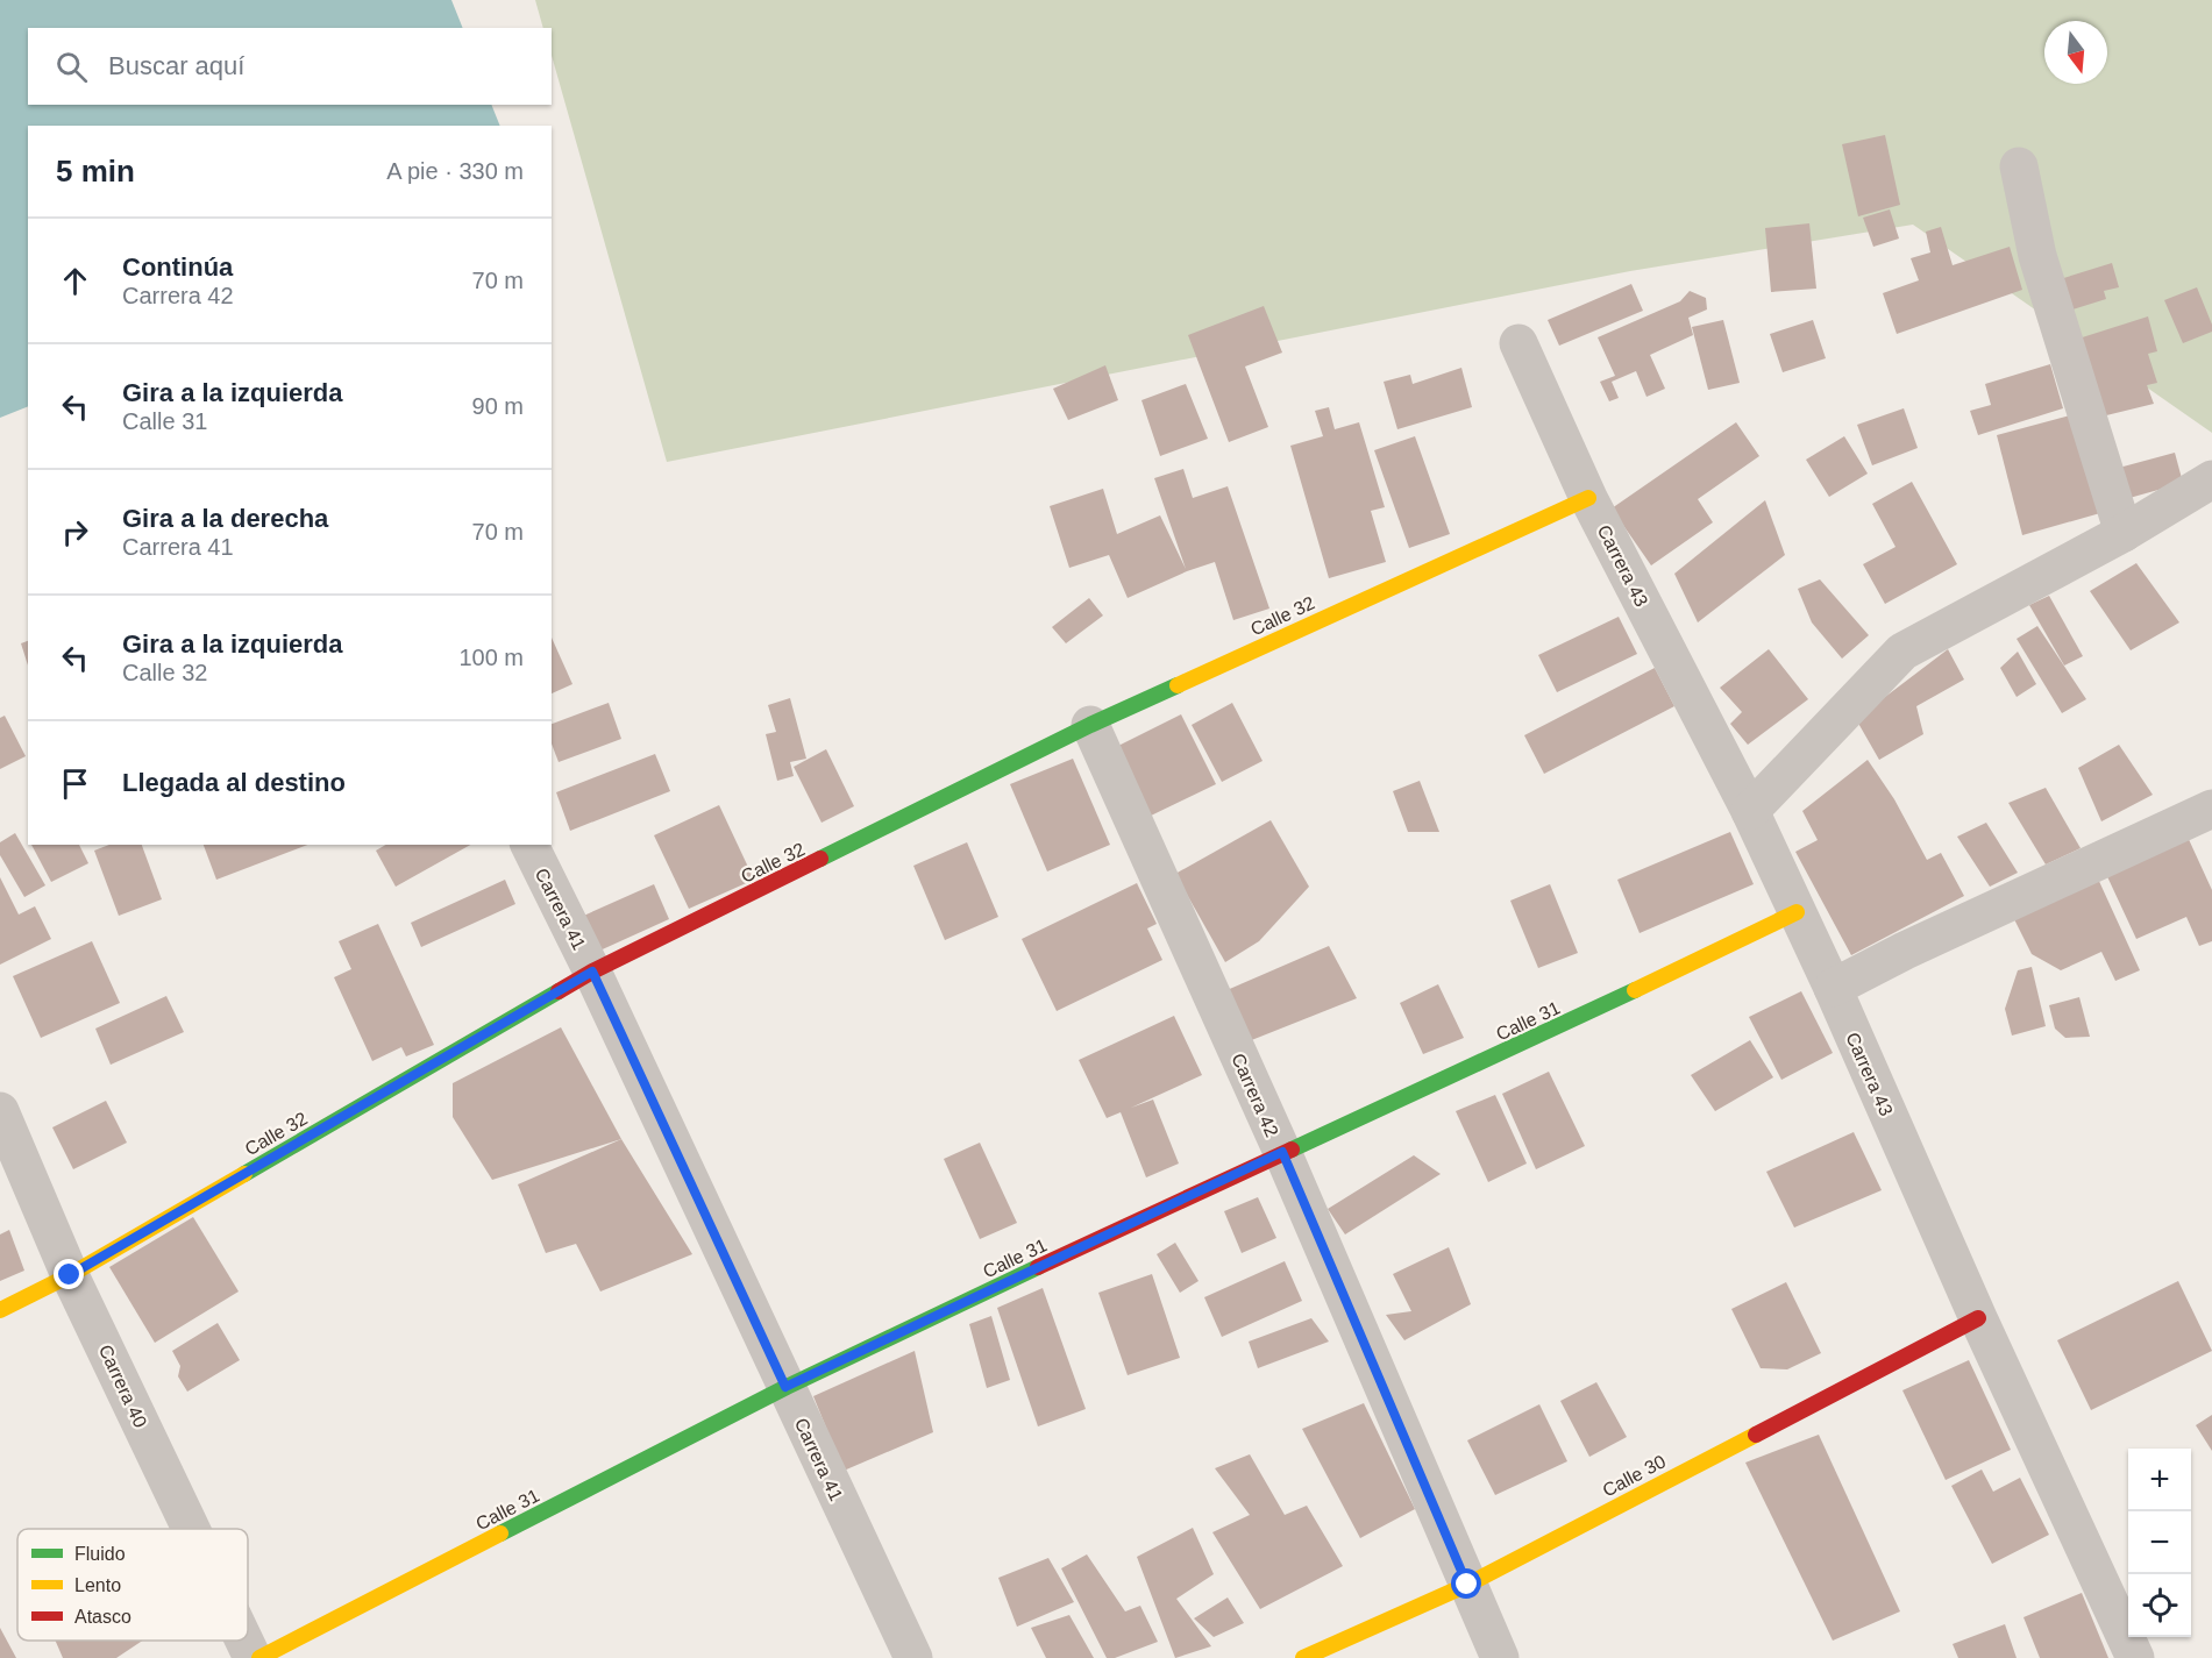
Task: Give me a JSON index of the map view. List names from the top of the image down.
{
  "streets": {
    "street": [
      "Carrera 43",
      "Calle 32",
      "Carrera 41",
      "Calle 31",
      "Carrera 42",
      "Carrera 40",
      "Calle 30"
    ]
  },
  "crossings": [
    ["Carrera 43", "Calle 32"],
    ["Carrera 43", "Calle 31"],
    ["Carrera 43", "Calle 30"],
    ["Calle 32", "Carrera 41"],
    ["Calle 32", "Carrera 42"],
    ["Calle 32", "Carrera 40"],
    ["Carrera 41", "Calle 31"],
    ["Calle 31", "Carrera 42"],
    ["Carrera 42", "Calle 30"]
  ],
  "legend": ["Fluido", "Lento", "Atasco"],
  "north": "bottom",
  "page": {
    "search": "Buscar aquí",
    "heading": ["5 min", "A pie · 330 m"],
    "list": [
      ["Continúa", "Carrera 42", "70 m"],
      ["Gira a la izquierda", "Calle 31", "90 m"],
      ["Gira a la derecha", "Carrera 41", "70 m"],
      ["Gira a la izquierda", "Calle 32", "100 m"],
      "Llegada al destino"
    ],
    "map_buttons": ["+", "−"]
  }
}
